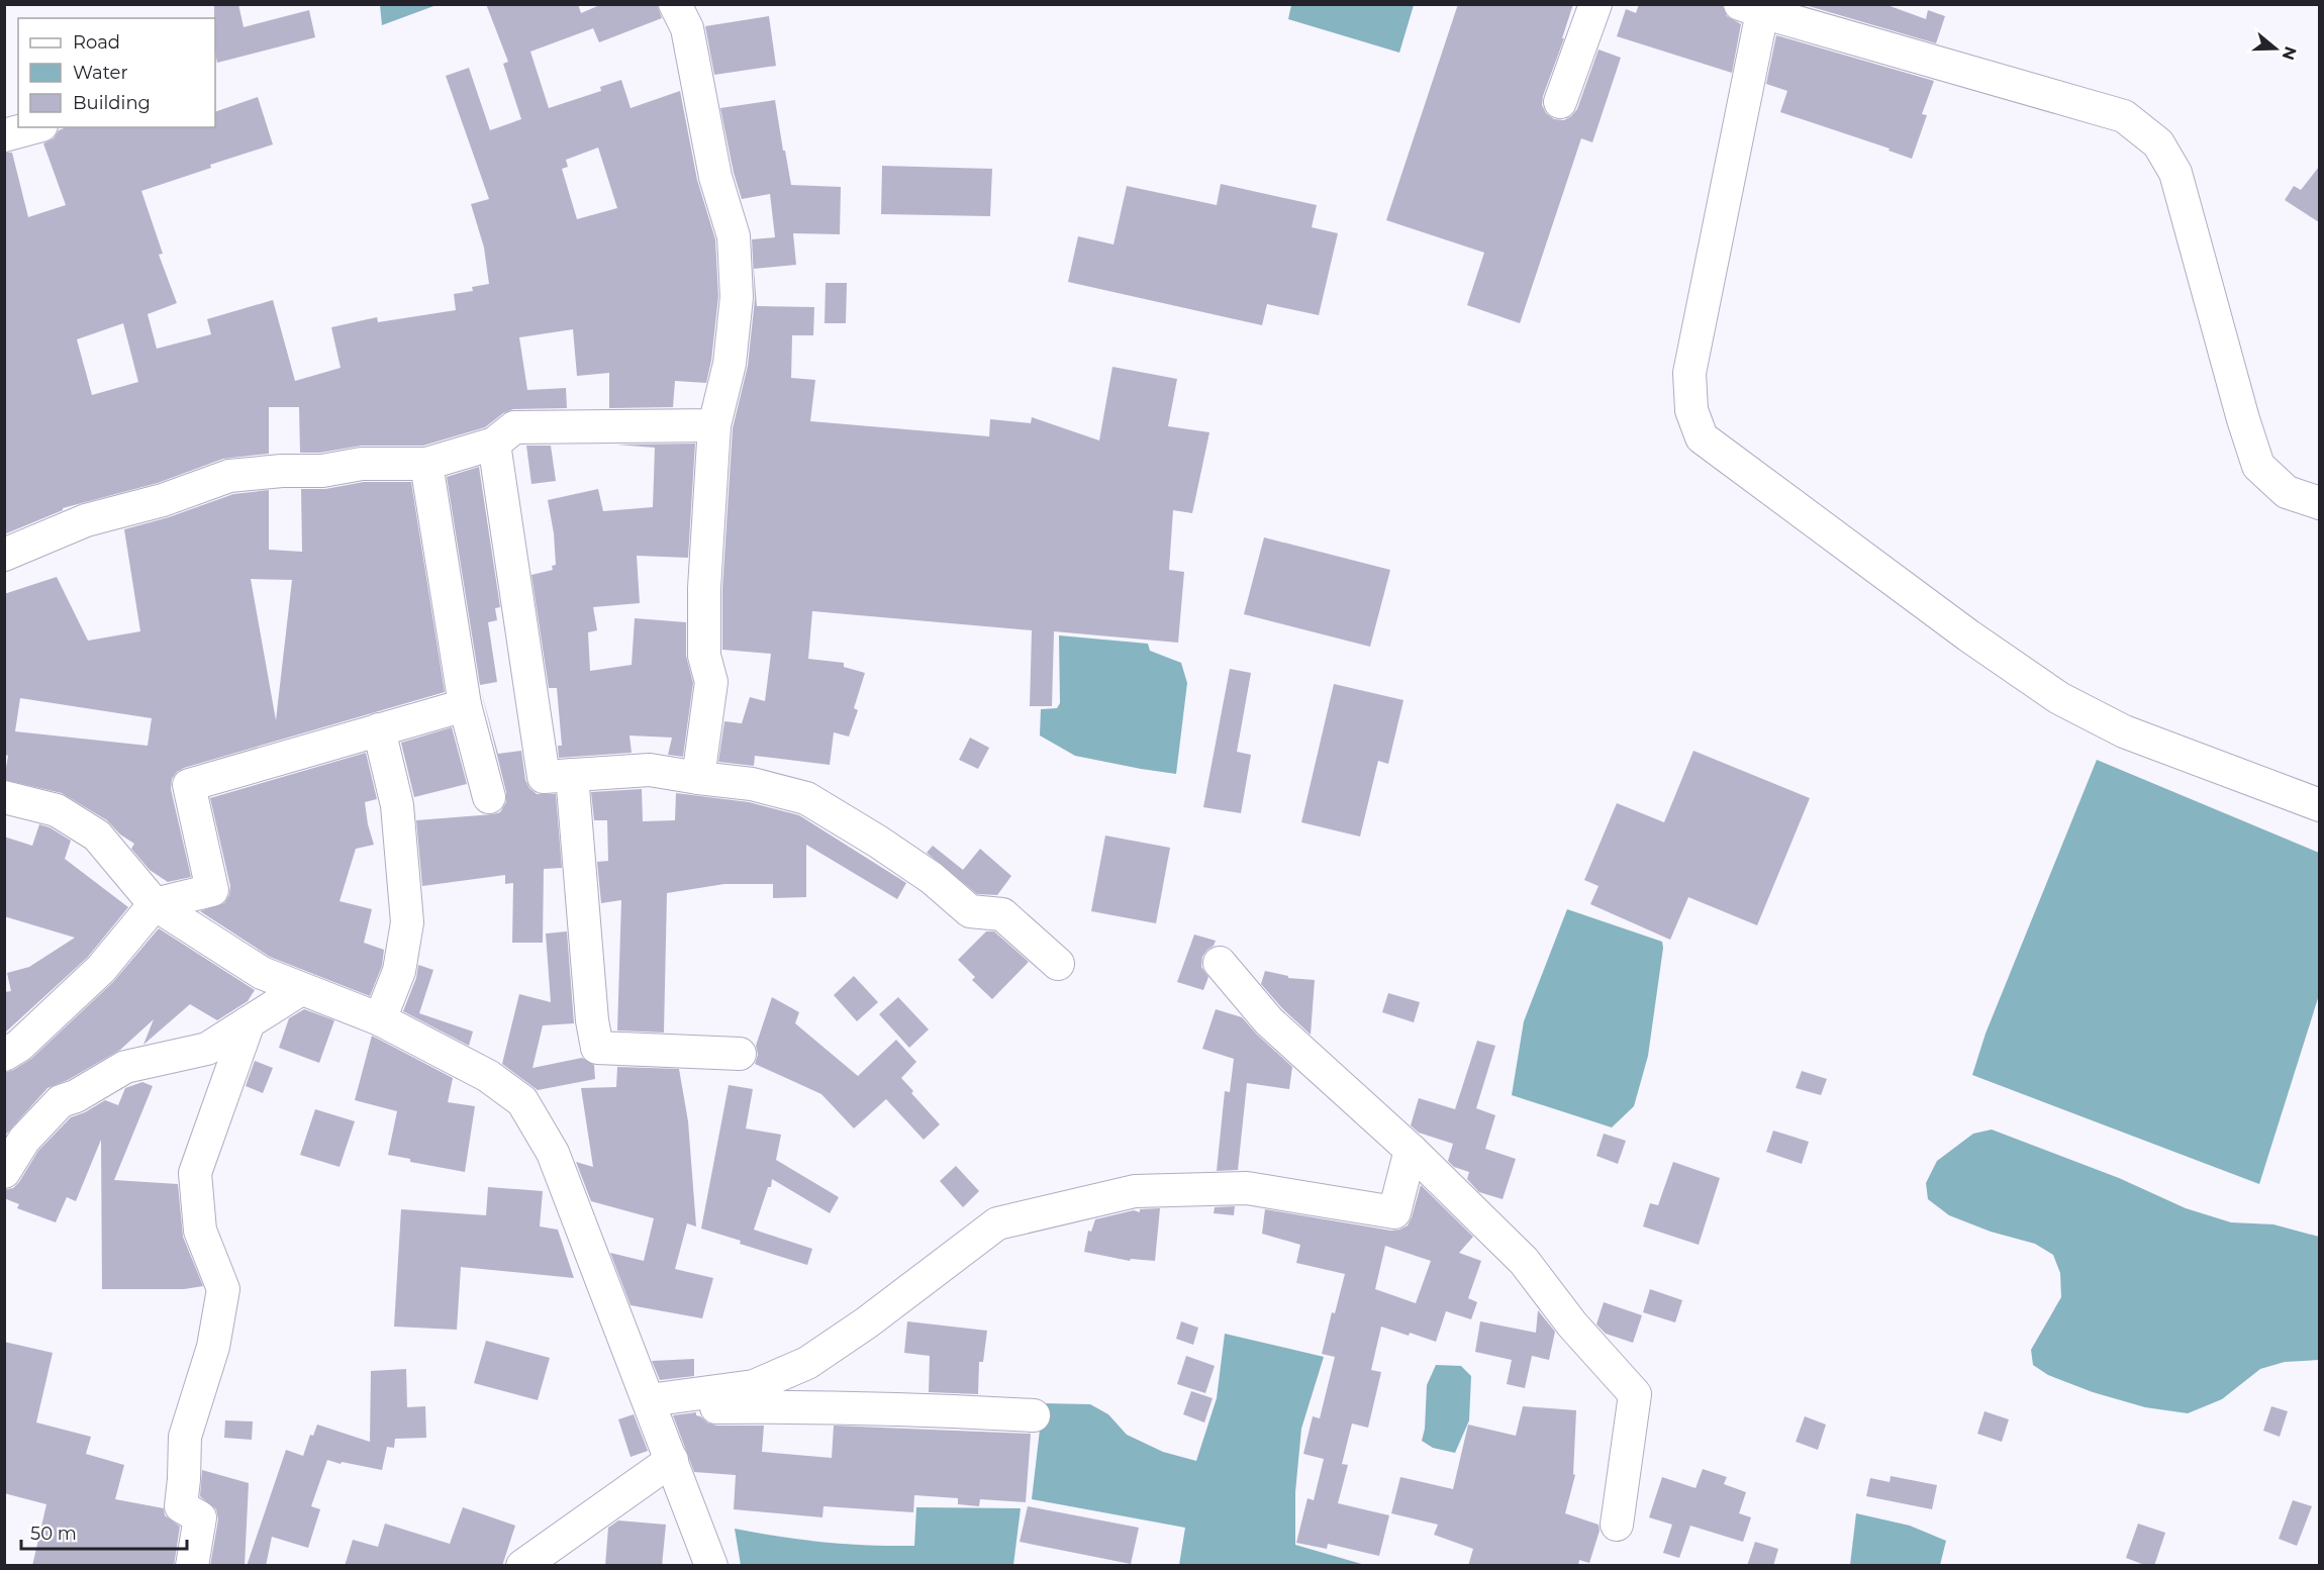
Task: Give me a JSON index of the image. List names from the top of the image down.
{
  "legend": ["Road", "Water", "Building"],
  "scale_bar": "50 m",
  "north": "right"
}
